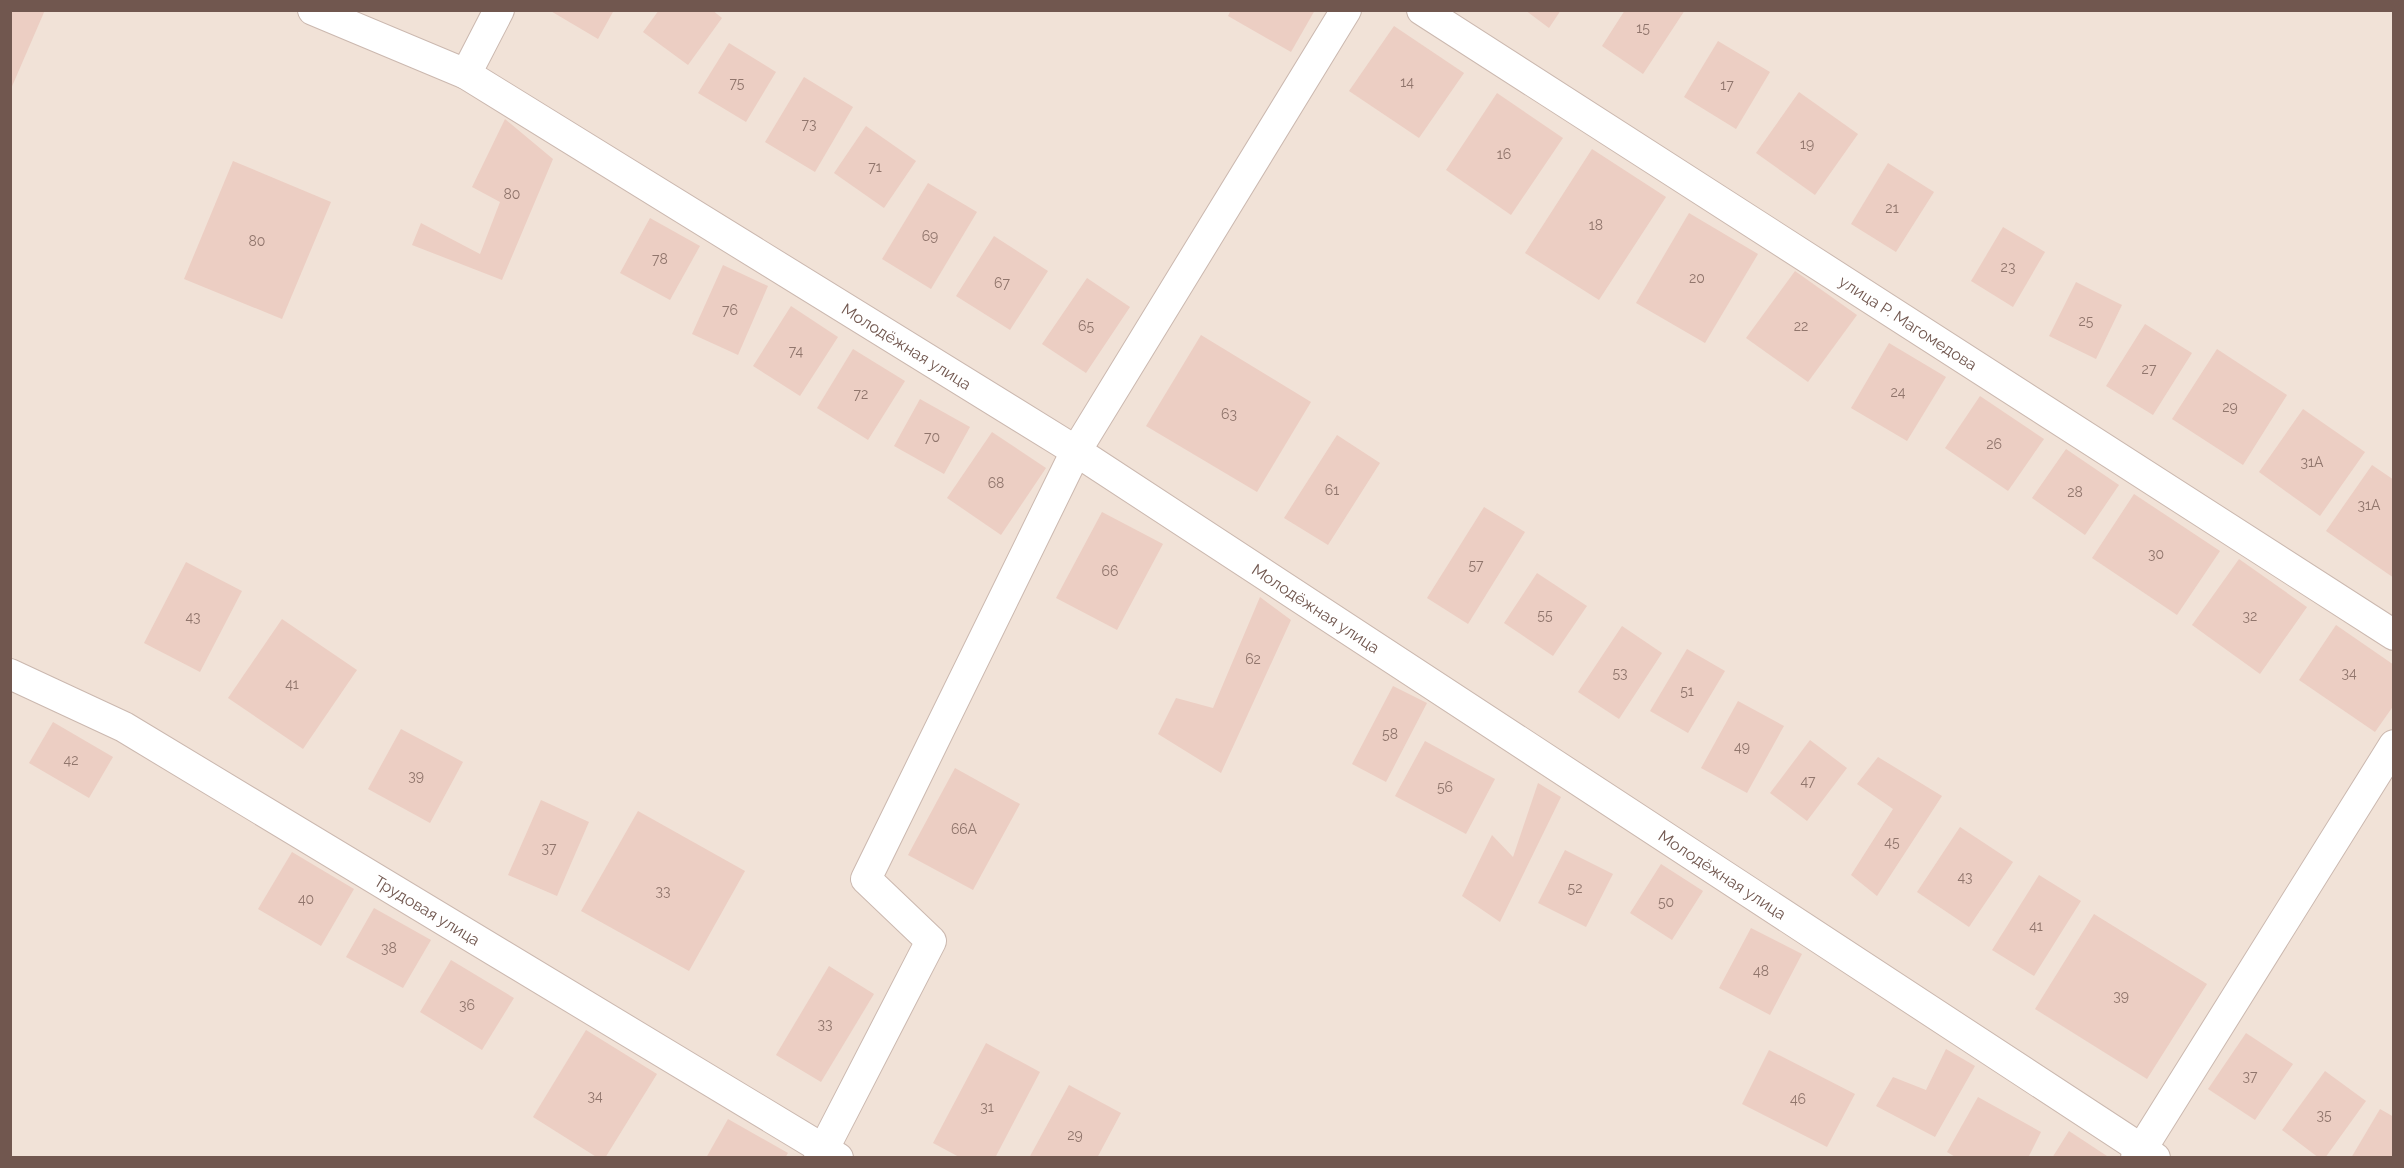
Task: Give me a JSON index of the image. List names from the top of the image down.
{
  "streets": {
    "street": ["улица Р. Магомедова", "Молодёжная улица", "Трудовая улица"]
  },
  "house_numbers": [
    "15",
    "14",
    "75",
    "17",
    "73",
    "19",
    "16",
    "71",
    "80",
    "21",
    "18",
    "69",
    "80",
    "78",
    "23",
    "20",
    "67",
    "76",
    "25",
    "65",
    "22",
    "74",
    "27",
    "24",
    "72",
    "29",
    "63",
    "70",
    "26",
    "31А",
    "68",
    "61",
    "28",
    "31А",
    "30",
    "57",
    "66",
    "55",
    "32",
    "43",
    "62",
    "53",
    "34",
    "41",
    "51",
    "58",
    "49",
    "42",
    "39",
    "47",
    "56",
    "66А",
    "45",
    "37",
    "43",
    "52",
    "33",
    "40",
    "50",
    "41",
    "38",
    "48",
    "39",
    "36",
    "33",
    "37",
    "34",
    "46",
    "31",
    "35",
    "29"
  ]
}
